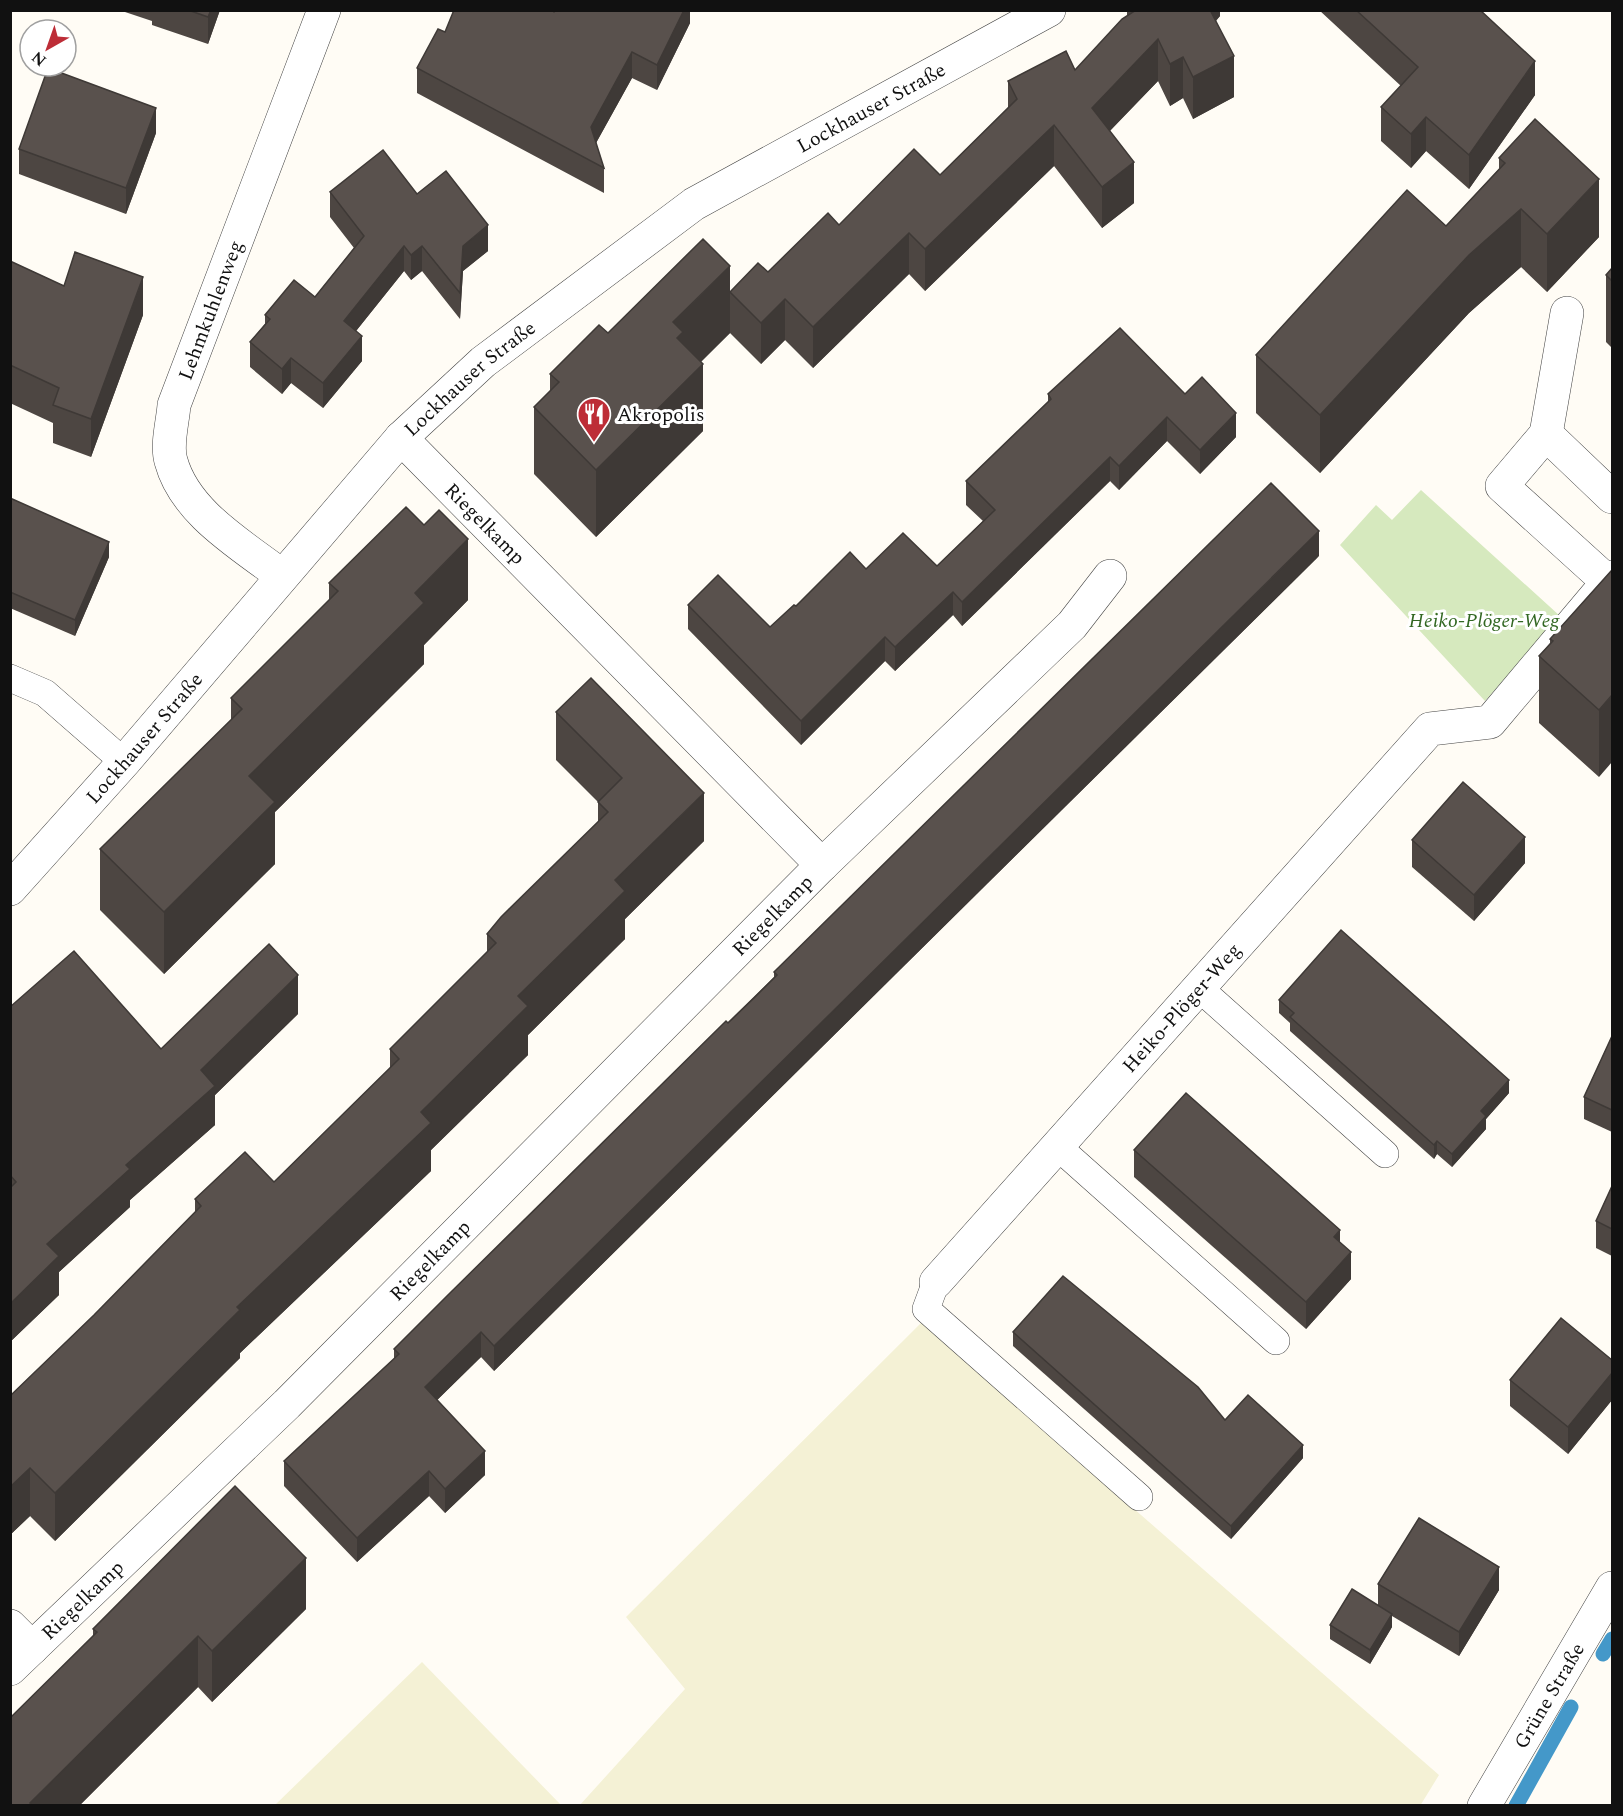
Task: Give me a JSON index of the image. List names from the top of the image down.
{
  "streets": {
    "street": [
      "Lockhauser Straße",
      "Lehmkuhlenweg",
      "Riegelkamp",
      "Heiko-Plöger-Weg",
      "Grüne Straße"
    ]
  },
  "crossings": [
    ["Lockhauser Straße", "Lehmkuhlenweg"],
    ["Lockhauser Straße", "Riegelkamp"]
  ],
  "parks": ["Heiko-Plöger-Weg"],
  "places": {
    "restaurant": ["Akropolis"]
  },
  "north": "bottom left"
}
